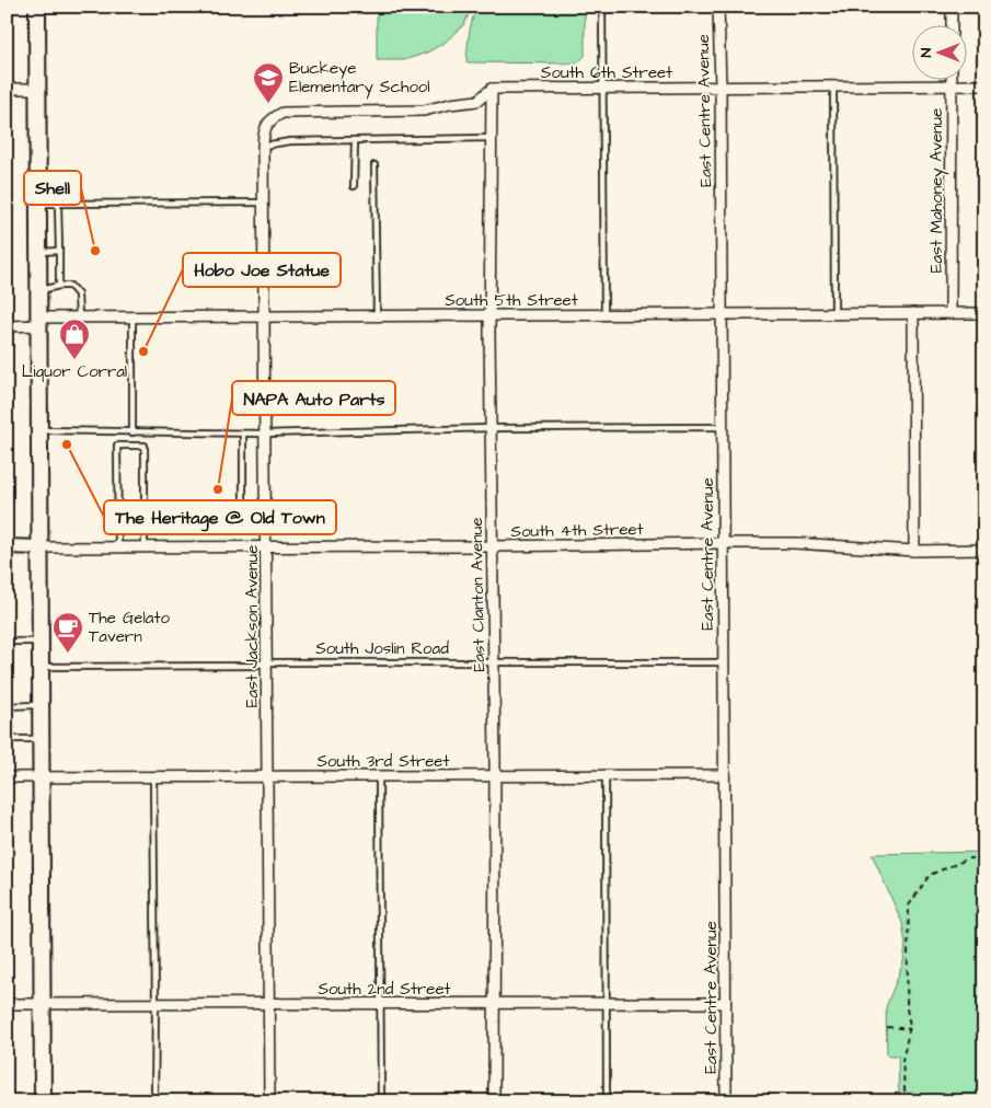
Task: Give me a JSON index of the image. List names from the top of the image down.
{
  "streets": {
    "street": [
      "South 6th Street",
      "East Centre Avenue",
      "East Mahoney Avenue",
      "South 5th Street",
      "South 4th Street",
      "East Clanton Avenue",
      "East Jackson Avenue",
      "South 3rd Street",
      "South 2nd Street"
    ],
    "lane": ["South Joslin Road"]
  },
  "crossings": [
    ["South 6th Street", "East Centre Avenue"],
    ["South 6th Street", "East Mahoney Avenue"],
    ["South 6th Street", "East Clanton Avenue"],
    ["South 6th Street", "East Jackson Avenue"],
    ["East Centre Avenue", "South 5th Street"],
    ["East Centre Avenue", "South 4th Street"],
    ["East Centre Avenue", "South Joslin Road"],
    ["East Centre Avenue", "South 3rd Street"],
    ["East Centre Avenue", "South 2nd Street"],
    ["East Mahoney Avenue", "South 5th Street"],
    ["South 5th Street", "East Clanton Avenue"],
    ["South 5th Street", "East Jackson Avenue"],
    ["South 4th Street", "East Clanton Avenue"],
    ["South 4th Street", "East Jackson Avenue"],
    ["East Clanton Avenue", "South Joslin Road"],
    ["East Clanton Avenue", "South 3rd Street"],
    ["East Clanton Avenue", "South 2nd Street"],
    ["East Jackson Avenue", "South Joslin Road"],
    ["East Jackson Avenue", "South 3rd Street"],
    ["East Jackson Avenue", "South 2nd Street"]
  ],
  "places": {
    "school or university": ["Buckeye Elementary School"],
    "other": [
      "Shell",
      "Hobo Joe Statue",
      "The Heritage @ Old Town",
      "NAPA Auto Parts"
    ],
    "shop": ["Liquor Corral"],
    "cafe": ["The Gelato Tavern"]
  },
  "north": "left"
}
